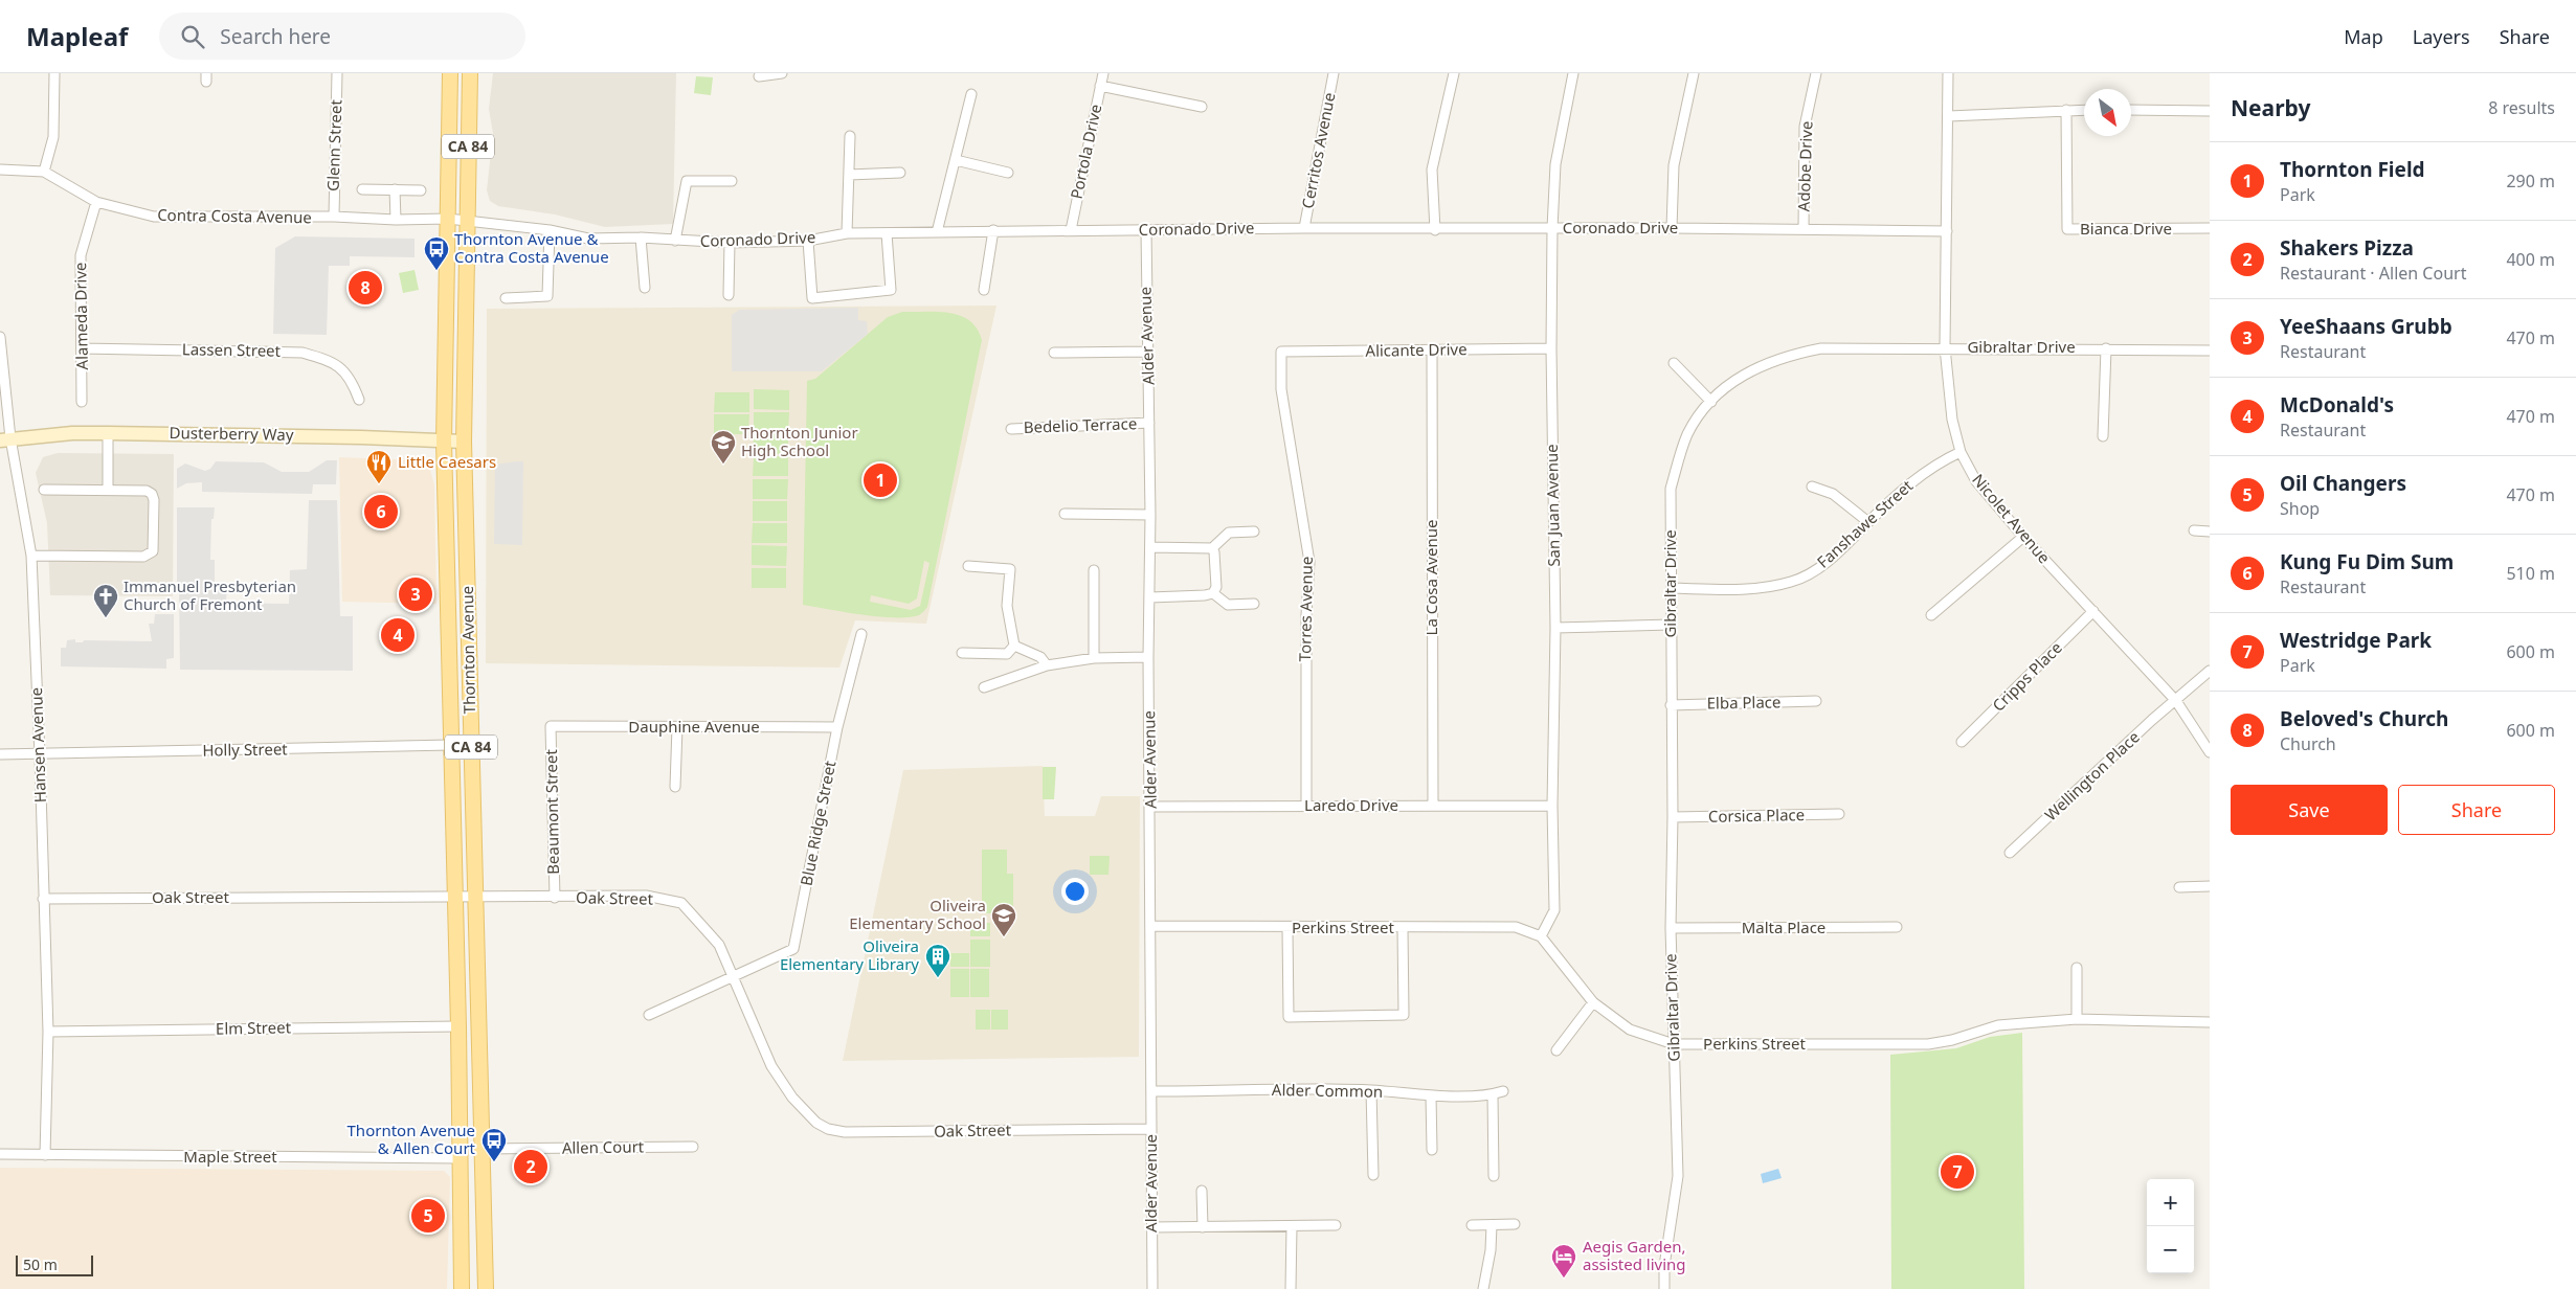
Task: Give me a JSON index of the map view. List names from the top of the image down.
{
  "streets": {
    "main road": ["CA 84", "Dusterberry Way", "Thornton Avenue"],
    "street": [
      "Glenn Street",
      "Cerritos Avenue",
      "Portola Drive",
      "Adobe Drive",
      "Contra Costa Avenue",
      "Coronado Drive",
      "Bianca Drive",
      "Alameda Drive",
      "Alder Avenue",
      "Gibraltar Drive",
      "Lassen Street",
      "Alicante Drive",
      "Bedelio Terrace",
      "San Juan Avenue",
      "Nicolet Avenue",
      "Fanshawe Street",
      "La Cosa Avenue",
      "Torres Avenue",
      "Cripps Place",
      "Elba Place",
      "Dauphine Avenue",
      "Hansen Avenue",
      "Holly Street",
      "Wellington Place",
      "Laredo Drive",
      "Beaumont Street",
      "Corsica Place",
      "Blue Ridge Street",
      "Oak Street",
      "Perkins Street",
      "Malta Place",
      "Elm Street",
      "Alder Common",
      "Allen Court",
      "Maple Street"
    ]
  },
  "crossings": [
    ["Glenn Street", "Contra Costa Avenue"],
    ["Cerritos Avenue", "Coronado Drive"],
    ["Portola Drive", "Coronado Drive"],
    ["Adobe Drive", "Coronado Drive"],
    ["Contra Costa Avenue", "Coronado Drive"],
    ["Contra Costa Avenue", "Alameda Drive"],
    ["Contra Costa Avenue", "Thornton Avenue"],
    ["Coronado Drive", "Alder Avenue"],
    ["Coronado Drive", "San Juan Avenue"],
    ["Coronado Drive", "Nicolet Avenue"],
    ["Coronado Drive", "Thornton Avenue"],
    ["Alameda Drive", "Lassen Street"],
    ["Alder Avenue", "Bedelio Terrace"],
    ["Alder Avenue", "Laredo Drive"],
    ["Alder Avenue", "Oak Street"],
    ["Alder Avenue", "Perkins Street"],
    ["Alder Avenue", "Alder Common"],
    ["Gibraltar Drive", "Nicolet Avenue"],
    ["Gibraltar Drive", "Fanshawe Street"],
    ["Gibraltar Drive", "Elba Place"],
    ["Gibraltar Drive", "Corsica Place"],
    ["Gibraltar Drive", "Perkins Street"],
    ["Gibraltar Drive", "Malta Place"],
    ["Alicante Drive", "San Juan Avenue"],
    ["Alicante Drive", "La Cosa Avenue"],
    ["Alicante Drive", "Torres Avenue"],
    ["Dusterberry Way", "Thornton Avenue"],
    ["Dusterberry Way", "Hansen Avenue"],
    ["San Juan Avenue", "Laredo Drive"],
    ["San Juan Avenue", "Perkins Street"],
    ["Nicolet Avenue", "Fanshawe Street"],
    ["Nicolet Avenue", "Cripps Place"],
    ["Nicolet Avenue", "Wellington Place"],
    ["La Cosa Avenue", "Laredo Drive"],
    ["Torres Avenue", "Laredo Drive"],
    ["Thornton Avenue", "Holly Street"],
    ["Thornton Avenue", "Oak Street"],
    ["Thornton Avenue", "Elm Street"],
    ["Thornton Avenue", "Allen Court"],
    ["Thornton Avenue", "Maple Street"],
    ["Dauphine Avenue", "Beaumont Street"],
    ["Dauphine Avenue", "Blue Ridge Street"],
    ["Hansen Avenue", "Holly Street"],
    ["Hansen Avenue", "Oak Street"],
    ["Hansen Avenue", "Elm Street"],
    ["Hansen Avenue", "Maple Street"],
    ["Beaumont Street", "Oak Street"],
    ["Blue Ridge Street", "Oak Street"]
  ],
  "places": {
    "bus stop": ["Thornton Avenue & Contra Costa Avenue", "Thornton Avenue & Allen Court"],
    "school or university": ["Thornton Junior High School", "Oliveira Elementary School"],
    "restaurant": ["Little Caesars"],
    "church": ["Immanuel Presbyterian Church of Fremont"],
    "building": ["Oliveira Elementary Library"],
    "hotel": ["Aegis Garden, assisted living"]
  },
  "scale_bar": "50 m",
  "north": "bottom right",
  "page": {
    "header": "Mapleaf",
    "search": "Search here",
    "nav": ["Map", "Layers", "Share"],
    "heading": ["Nearby", "8 results"],
    "list": [
      {
        "mark": "1",
        "name": "Thornton Field",
        "note": "Park",
        "value": "290 m"
      },
      {
        "mark": "2",
        "name": "Shakers Pizza",
        "note": "Restaurant · Allen Court",
        "value": "400 m"
      },
      {
        "mark": "3",
        "name": "YeeShaans Grubb",
        "note": "Restaurant",
        "value": "470 m"
      },
      {
        "mark": "4",
        "name": "McDonald's",
        "note": "Restaurant",
        "value": "470 m"
      },
      {
        "mark": "5",
        "name": "Oil Changers",
        "note": "Shop",
        "value": "470 m"
      },
      {
        "mark": "6",
        "name": "Kung Fu Dim Sum",
        "note": "Restaurant",
        "value": "510 m"
      },
      {
        "mark": "7",
        "name": "Westridge Park",
        "note": "Park",
        "value": "600 m"
      },
      {
        "mark": "8",
        "name": "Beloved's Church",
        "note": "Church",
        "value": "600 m"
      }
    ],
    "pins": [
      "8",
      "1",
      "6",
      "3",
      "4",
      "2",
      "7",
      "5"
    ],
    "buttons": ["Save", "Share"],
    "map_buttons": ["+", "−"],
    "scale": "50 m"
  }
}
